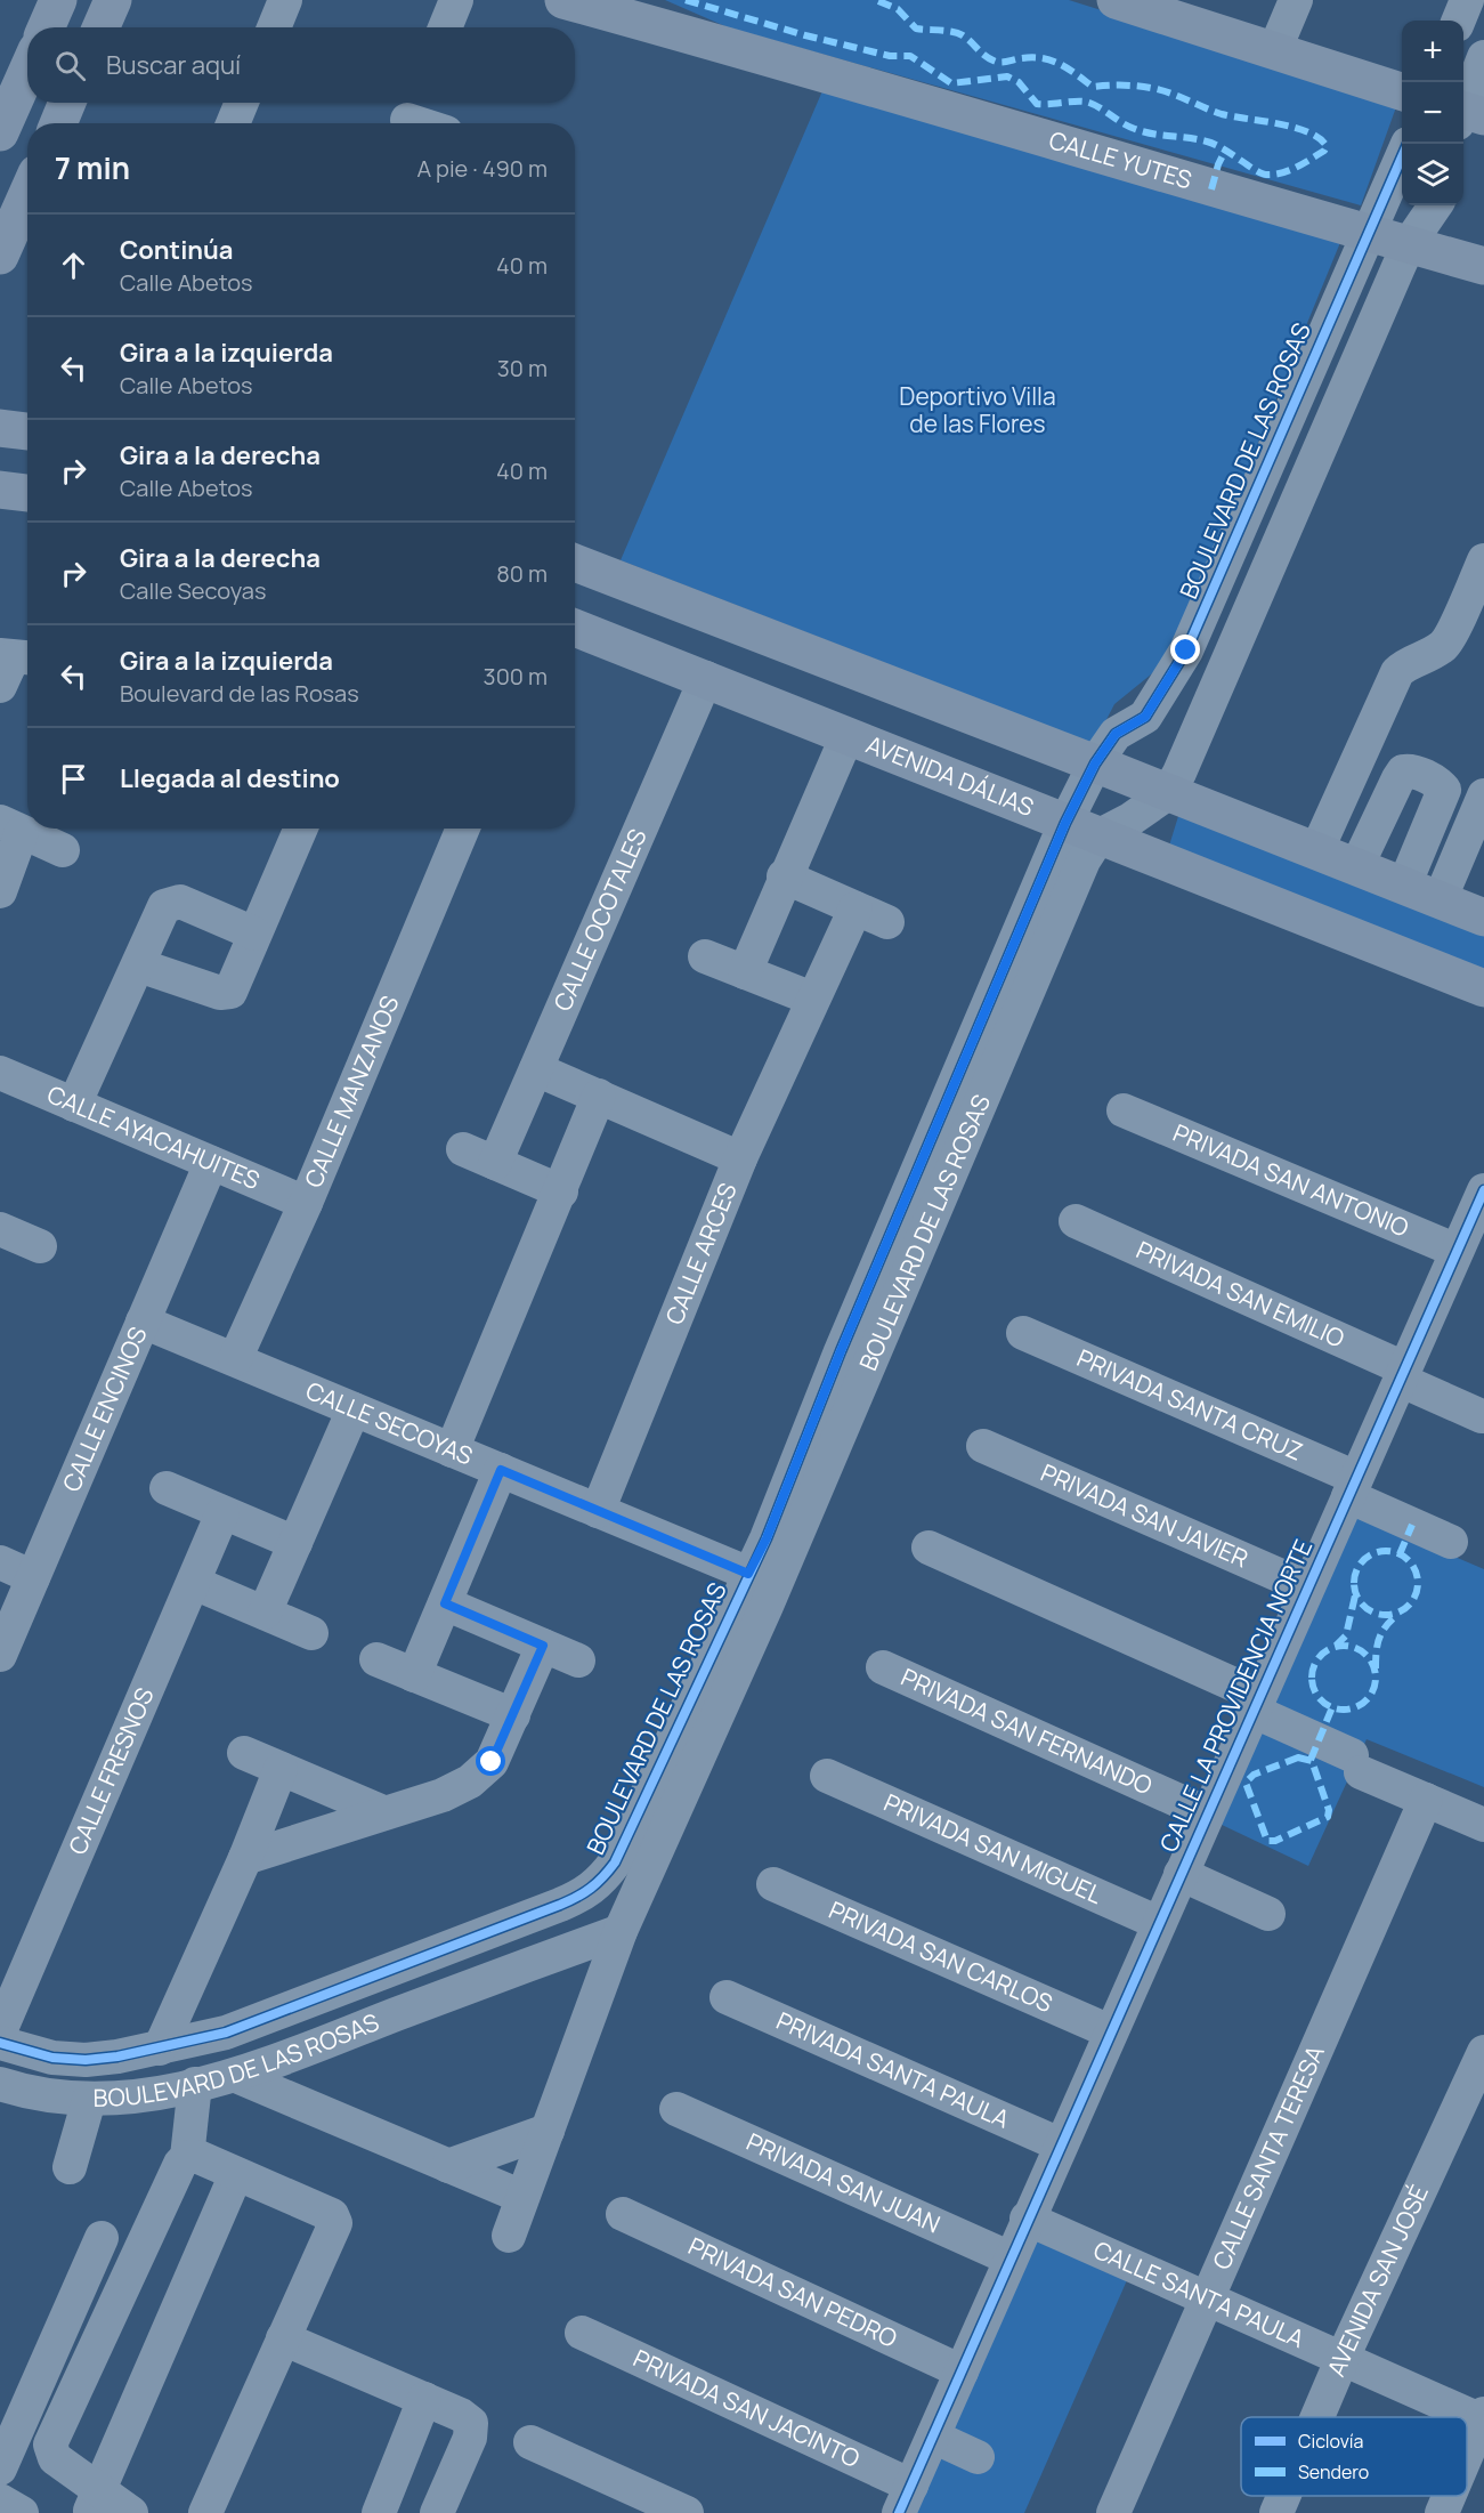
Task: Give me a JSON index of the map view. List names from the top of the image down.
{
  "streets": {
    "main road": ["CALLE YUTES", "AVENIDA DÁLIAS"],
    "street": [
      "BOULEVARD DE LAS ROSAS",
      "CALLE OCOTALES",
      "CALLE MANZANOS",
      "CALLE AYACAHUITES",
      "PRIVADA SAN ANTONIO",
      "CALLE ARCES",
      "PRIVADA SAN EMILIO",
      "PRIVADA SANTA CRUZ",
      "CALLE ENCINOS",
      "CALLE SECOYAS",
      "PRIVADA SAN JAVIER",
      "CALLE LA PROVIDENCIA NORTE",
      "PRIVADA SAN FERNANDO",
      "CALLE FRESNOS",
      "PRIVADA SAN MIGUEL",
      "PRIVADA SAN CARLOS",
      "PRIVADA SANTA PAULA",
      "CALLE SANTA TERESA",
      "PRIVADA SAN JUAN",
      "AVENIDA SAN JOSÉ",
      "PRIVADA SAN PEDRO",
      "CALLE SANTA PAULA",
      "PRIVADA SAN JACINTO"
    ]
  },
  "crossings": [
    ["CALLE YUTES", "BOULEVARD DE LAS ROSAS"],
    ["BOULEVARD DE LAS ROSAS", "AVENIDA DÁLIAS"],
    ["BOULEVARD DE LAS ROSAS", "CALLE SECOYAS"],
    ["AVENIDA DÁLIAS", "CALLE OCOTALES"],
    ["CALLE MANZANOS", "CALLE AYACAHUITES"],
    ["CALLE MANZANOS", "CALLE SECOYAS"],
    ["CALLE AYACAHUITES", "CALLE ENCINOS"],
    ["PRIVADA SAN ANTONIO", "CALLE LA PROVIDENCIA NORTE"],
    ["CALLE ARCES", "CALLE SECOYAS"],
    ["PRIVADA SAN EMILIO", "CALLE LA PROVIDENCIA NORTE"],
    ["PRIVADA SANTA CRUZ", "CALLE LA PROVIDENCIA NORTE"],
    ["CALLE ENCINOS", "CALLE SECOYAS"],
    ["PRIVADA SAN JAVIER", "CALLE LA PROVIDENCIA NORTE"],
    ["CALLE LA PROVIDENCIA NORTE", "PRIVADA SAN FERNANDO"],
    ["CALLE LA PROVIDENCIA NORTE", "PRIVADA SAN MIGUEL"],
    ["CALLE LA PROVIDENCIA NORTE", "PRIVADA SAN CARLOS"],
    ["CALLE LA PROVIDENCIA NORTE", "PRIVADA SANTA PAULA"],
    ["CALLE LA PROVIDENCIA NORTE", "PRIVADA SAN JUAN"],
    ["CALLE LA PROVIDENCIA NORTE", "PRIVADA SAN PEDRO"],
    ["CALLE LA PROVIDENCIA NORTE", "CALLE SANTA PAULA"],
    ["CALLE LA PROVIDENCIA NORTE", "PRIVADA SAN JACINTO"],
    ["CALLE SANTA TERESA", "CALLE SANTA PAULA"],
    ["AVENIDA SAN JOSÉ", "CALLE SANTA PAULA"]
  ],
  "parks": ["Deportivo Villa de las Flores"],
  "legend": ["Ciclovía", "Sendero"],
  "page": {
    "map_buttons": ["+", "−"],
    "search": "Buscar aquí",
    "heading": ["7 min", "A pie · 490 m"],
    "list": [
      ["Continúa", "Calle Abetos", "40 m"],
      ["Gira a la izquierda", "Calle Abetos", "30 m"],
      ["Gira a la derecha", "Calle Abetos", "40 m"],
      ["Gira a la derecha", "Calle Secoyas", "80 m"],
      ["Gira a la izquierda", "Boulevard de las Rosas", "300 m"],
      "Llegada al destino"
    ]
  }
}
